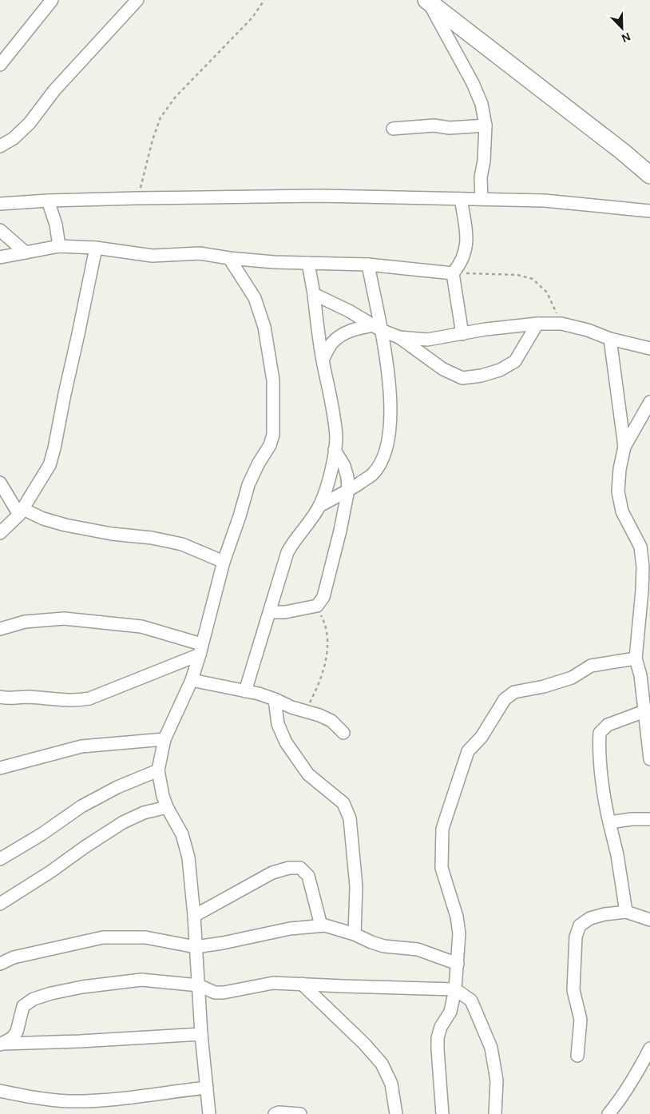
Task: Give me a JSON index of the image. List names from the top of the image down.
{
  "north": "bottom right"
}
